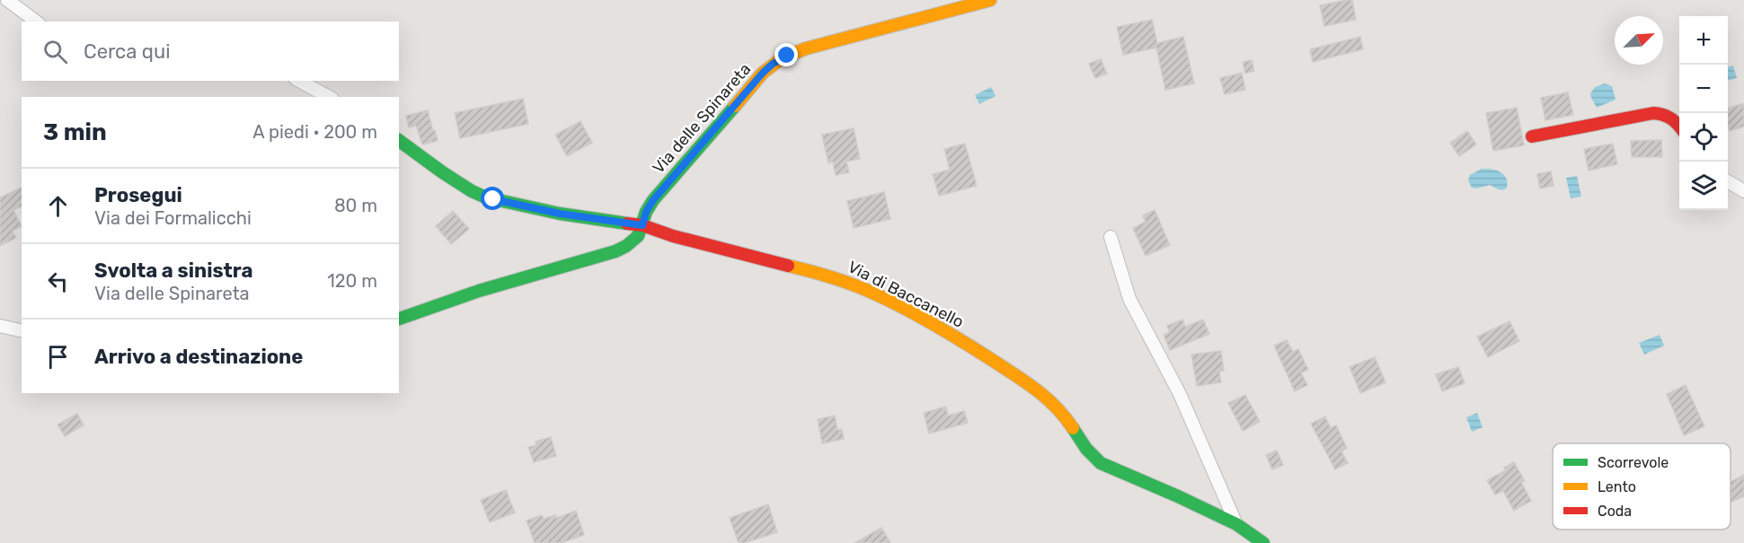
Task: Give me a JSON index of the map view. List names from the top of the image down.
{
  "streets": {
    "street": ["Via delle Spinareta", "Via di Baccanello"]
  },
  "crossings": [
    ["Via delle Spinareta", "Via di Baccanello"]
  ],
  "legend": ["Scorrevole", "Lento", "Coda"],
  "north": "top right",
  "page": {
    "map_buttons": ["+", "−"],
    "search": "Cerca qui",
    "heading": ["3 min", "A piedi · 200 m"],
    "list": [
      ["Prosegui", "Via dei Formalicchi", "80 m"],
      ["Svolta a sinistra", "Via delle Spinareta", "120 m"],
      "Arrivo a destinazione"
    ]
  }
}
